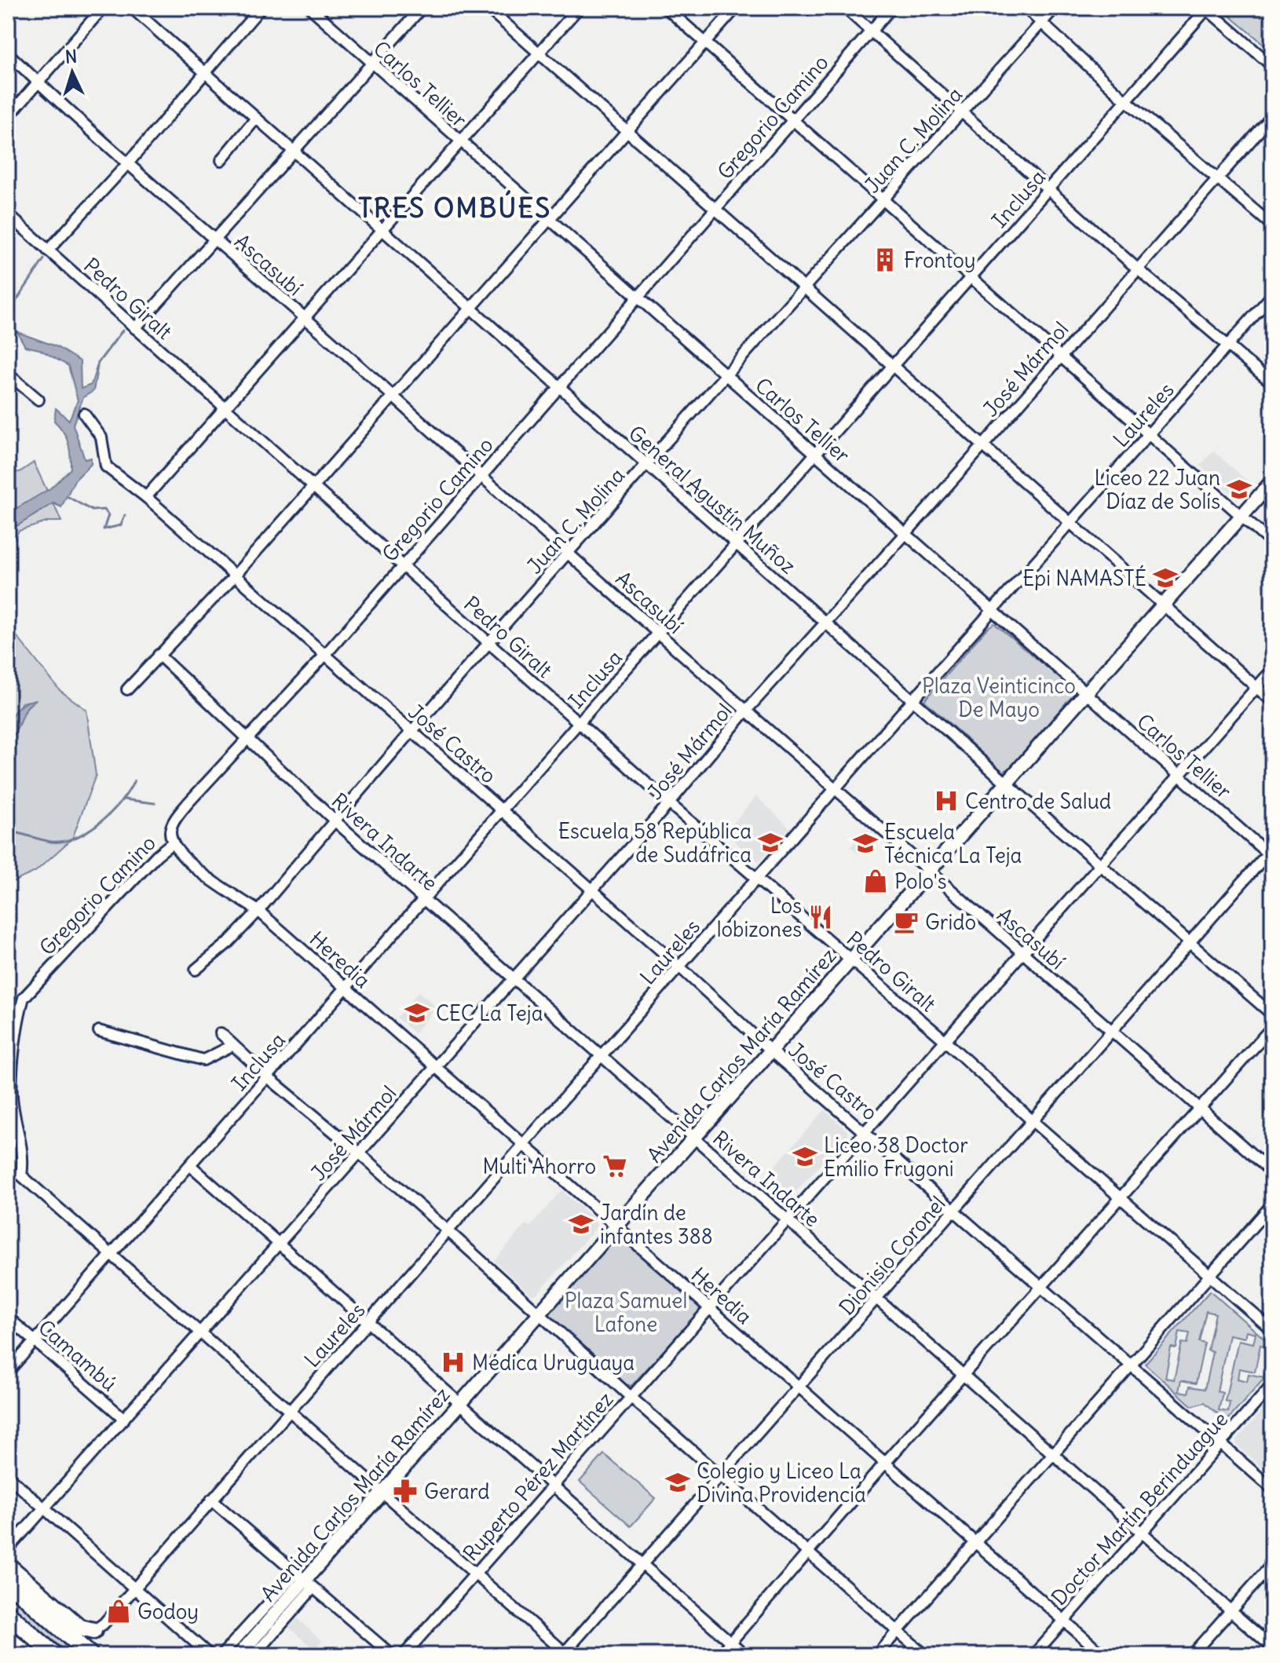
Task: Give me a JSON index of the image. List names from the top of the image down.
{
  "streets": {
    "main road": ["Avenida Carlos María Ramírez"],
    "street": [
      "Carlos Tellier",
      "Gregorio Camino",
      "Juan C. Molina",
      "Inclusa",
      "Ascasubí",
      "Pedro Giralt",
      "José Mármol",
      "Laureles",
      "General Agustín Muñoz",
      "José Castro",
      "Rivera Indarte",
      "Heredia",
      "Dionisio Coronel",
      "Camambú",
      "Ruperto Pérez Martínez",
      "Doctor Martín Berinduague"
    ]
  },
  "crossings": [
    ["Carlos Tellier", "Gregorio Camino"],
    ["Carlos Tellier", "Juan C. Molina"],
    ["Carlos Tellier", "Inclusa"],
    ["Carlos Tellier", "José Mármol"],
    ["Carlos Tellier", "Laureles"],
    ["Carlos Tellier", "Avenida Carlos María Ramírez"],
    ["Carlos Tellier", "Dionisio Coronel"],
    ["Carlos Tellier", "Ruperto Pérez Martínez"],
    ["Gregorio Camino", "Inclusa"],
    ["Gregorio Camino", "Ascasubí"],
    ["Gregorio Camino", "Pedro Giralt"],
    ["Gregorio Camino", "General Agustín Muñoz"],
    ["Gregorio Camino", "José Castro"],
    ["Gregorio Camino", "Rivera Indarte"],
    ["Gregorio Camino", "Heredia"],
    ["Juan C. Molina", "Ascasubí"],
    ["Juan C. Molina", "Pedro Giralt"],
    ["Juan C. Molina", "General Agustín Muñoz"],
    ["Juan C. Molina", "José Castro"],
    ["Juan C. Molina", "Rivera Indarte"],
    ["Juan C. Molina", "Heredia"],
    ["Inclusa", "Ascasubí"],
    ["Inclusa", "Pedro Giralt"],
    ["Inclusa", "General Agustín Muñoz"],
    ["Inclusa", "José Castro"],
    ["Inclusa", "Rivera Indarte"],
    ["Inclusa", "Heredia"],
    ["Inclusa", "Camambú"],
    ["Ascasubí", "José Mármol"],
    ["Ascasubí", "Laureles"],
    ["Ascasubí", "Avenida Carlos María Ramírez"],
    ["Ascasubí", "Dionisio Coronel"],
    ["Ascasubí", "Ruperto Pérez Martínez"],
    ["Pedro Giralt", "José Mármol"],
    ["Pedro Giralt", "Laureles"],
    ["Pedro Giralt", "Avenida Carlos María Ramírez"],
    ["Pedro Giralt", "Dionisio Coronel"],
    ["Pedro Giralt", "Ruperto Pérez Martínez"],
    ["José Mármol", "General Agustín Muñoz"],
    ["José Mármol", "José Castro"],
    ["José Mármol", "Rivera Indarte"],
    ["José Mármol", "Heredia"],
    ["José Mármol", "Camambú"],
    ["Laureles", "General Agustín Muñoz"],
    ["Laureles", "José Castro"],
    ["Laureles", "Rivera Indarte"],
    ["Laureles", "Heredia"],
    ["General Agustín Muñoz", "Avenida Carlos María Ramírez"],
    ["General Agustín Muñoz", "Dionisio Coronel"],
    ["General Agustín Muñoz", "Ruperto Pérez Martínez"],
    ["José Castro", "Avenida Carlos María Ramírez"],
    ["José Castro", "Dionisio Coronel"],
    ["José Castro", "Ruperto Pérez Martínez"],
    ["José Castro", "Doctor Martín Berinduague"],
    ["Rivera Indarte", "Avenida Carlos María Ramírez"],
    ["Rivera Indarte", "Dionisio Coronel"],
    ["Rivera Indarte", "Ruperto Pérez Martínez"],
    ["Rivera Indarte", "Doctor Martín Berinduague"],
    ["Heredia", "Avenida Carlos María Ramírez"],
    ["Heredia", "Dionisio Coronel"],
    ["Heredia", "Ruperto Pérez Martínez"],
    ["Heredia", "Doctor Martín Berinduague"]
  ],
  "districts": ["TRES OMBÚES"],
  "parks": ["Plaza Veinticinco De Mayo", "Plaza Samuel Lafone"],
  "places": {
    "building": ["Frontoy"],
    "school or university": [
      "Liceo 22 Juan Díaz de Solís",
      "Epi NAMASTÉ",
      "Escuela 58 República de Sudáfrica",
      "Escuela Técnica La Teja",
      "CEC La Teja",
      "Liceo 38 Doctor Emilio Frugoni",
      "Jardín de infantes 388",
      "Colegio y Liceo La Divina Providencia"
    ],
    "hospital": ["Centro de Salud", "Médica Uruguaya"],
    "shop": ["Polo's", "Godoy"],
    "restaurant": ["Los lobizones"],
    "cafe": ["Grido"],
    "supermarket": ["Multi Ahorro"],
    "pharmacy": ["Gerard"]
  },
  "north": "top"
}
